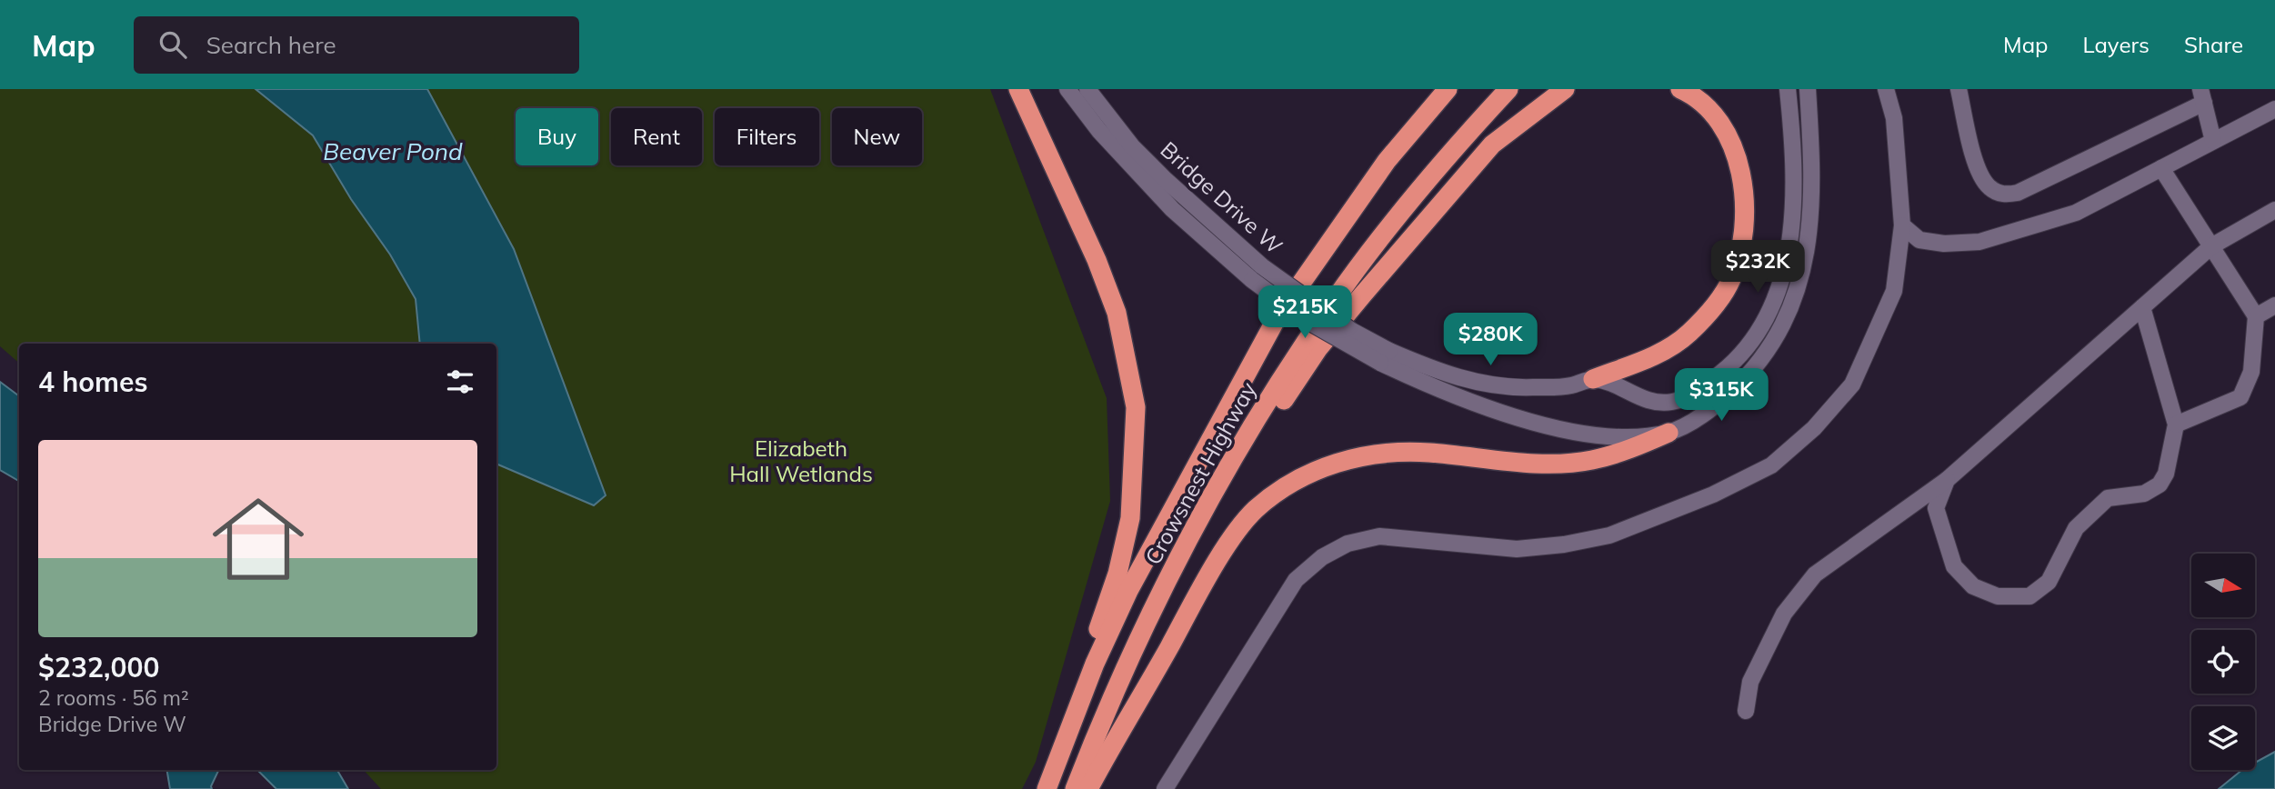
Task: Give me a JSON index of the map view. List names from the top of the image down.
{
  "streets": {
    "highway": ["Crowsnest Highway"],
    "street": ["Bridge Drive W"]
  },
  "water": ["Beaver Pond"],
  "parks": ["Elizabeth Hall Wetlands"],
  "north": "right",
  "page": {
    "header": "Map",
    "search": "Search here",
    "nav": ["Map", "Layers", "Share"],
    "chip": [
      "Buy",
      "Rent",
      "Filters",
      "New"
    ],
    "price": [
      "$232K",
      "$215K",
      "$280K",
      "$315K"
    ],
    "heading": "4 homes",
    "list": [
      {
        "name": "$232,000",
        "note": "2 rooms · 56 m² · Bridge Drive W"
      }
    ]
  }
}
